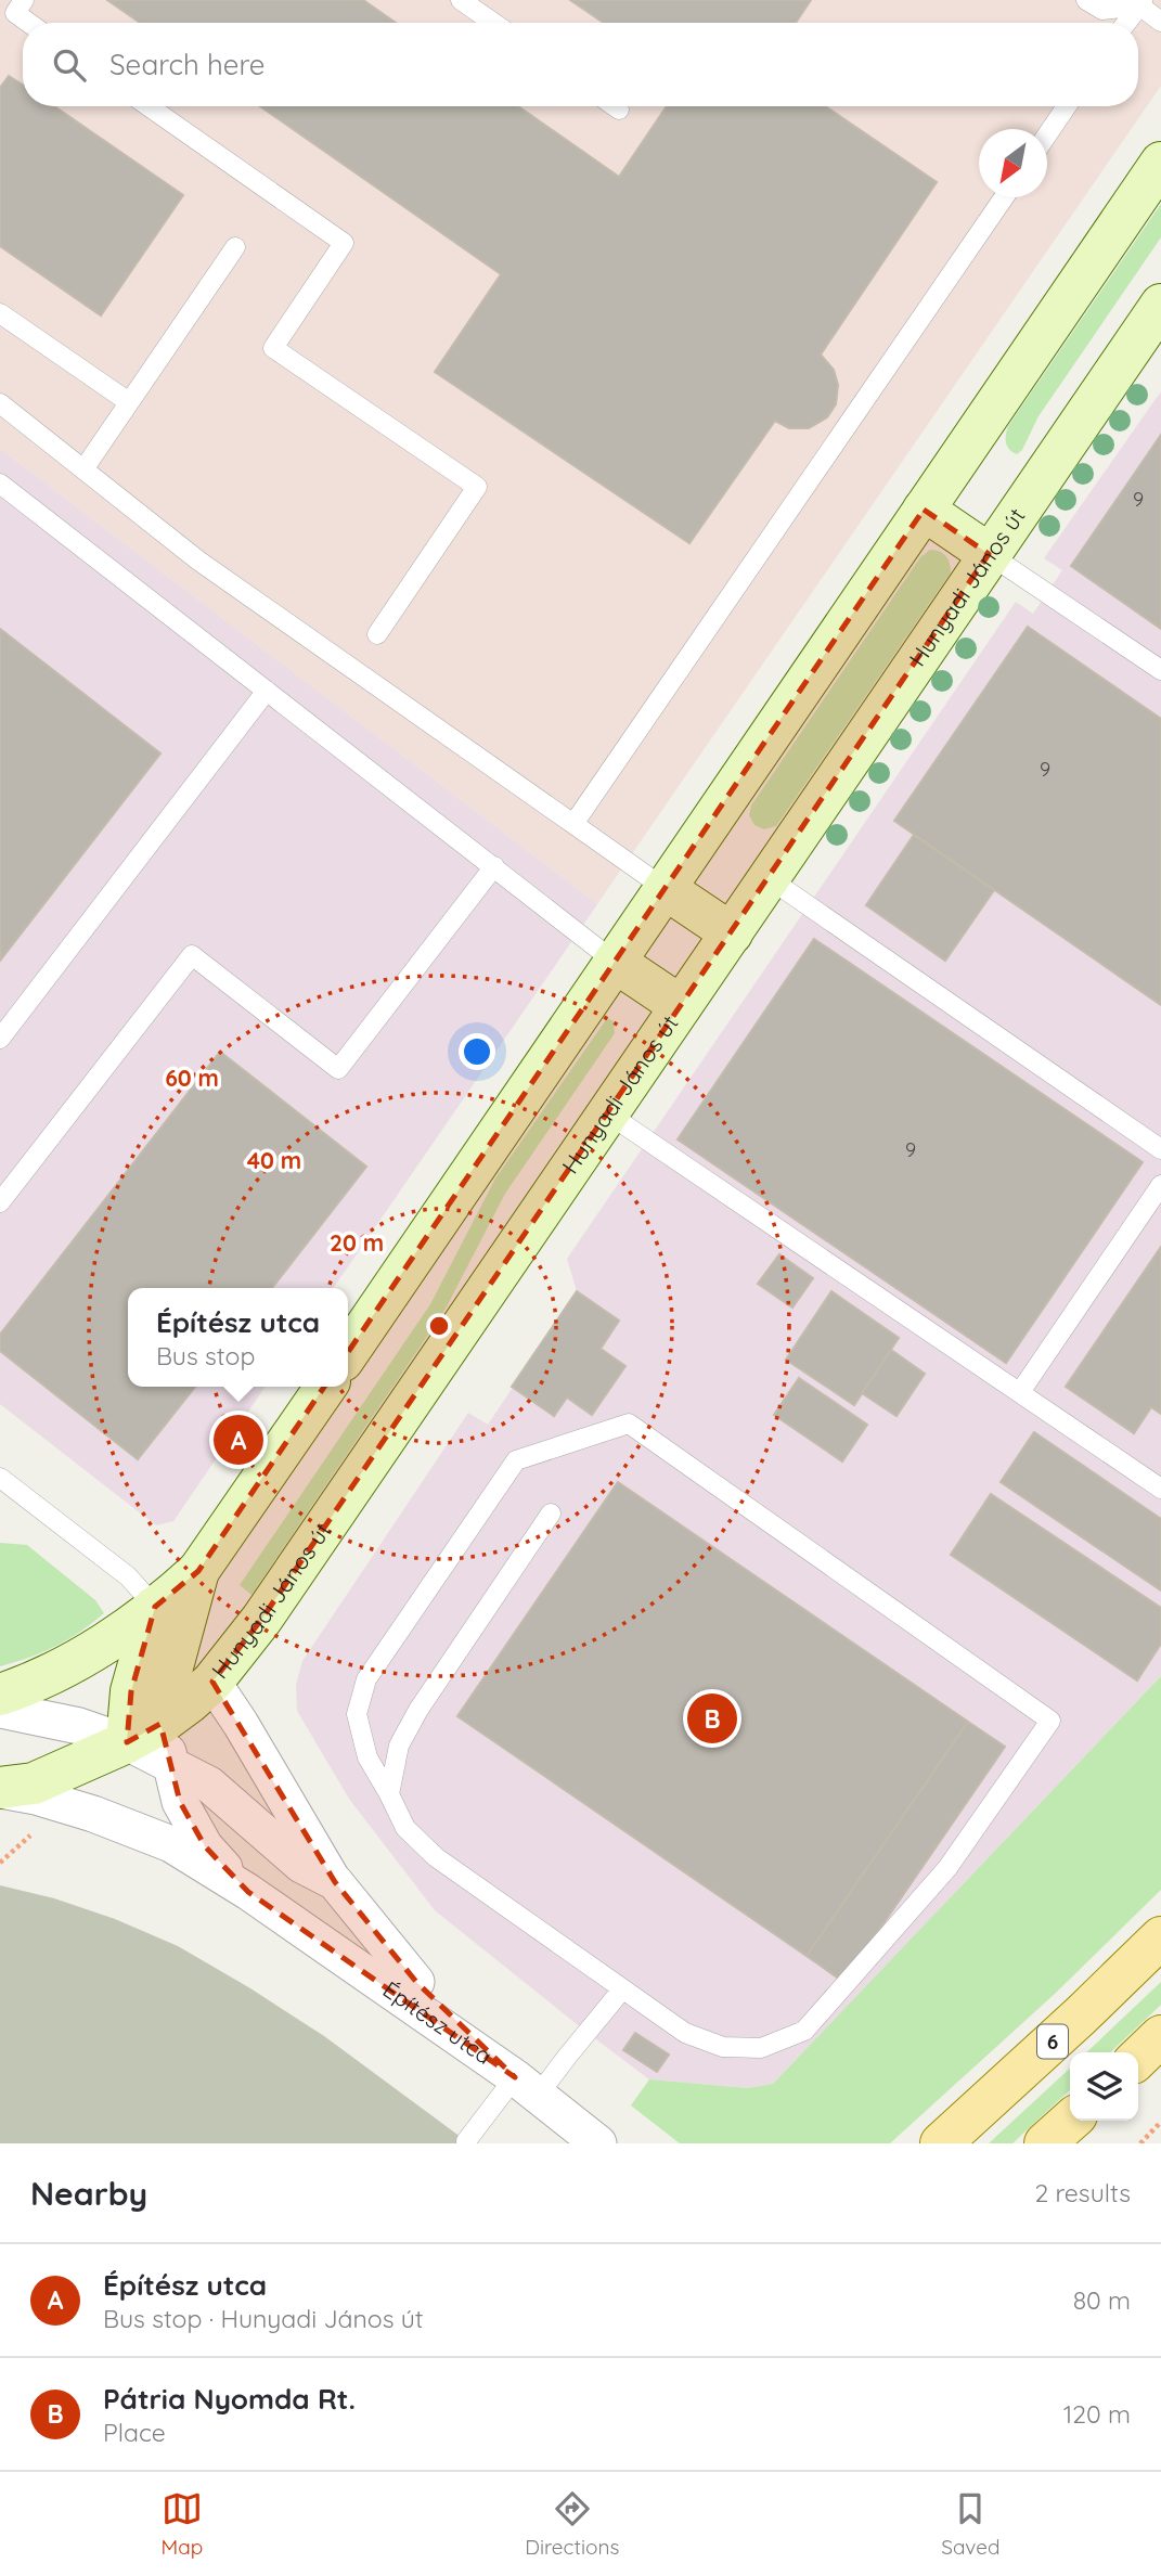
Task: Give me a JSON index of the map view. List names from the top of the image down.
{
  "streets": {
    "main road": ["Hunyadi János út", "6"],
    "street": ["Építész utca"]
  },
  "crossings": [
    ["Hunyadi János út", "Építész utca"]
  ],
  "house_numbers": ["9", "9", "9"],
  "north": "bottom left",
  "page": {
    "search": "Search here",
    "popup": ["Építész utca", "Bus stop"],
    "pins": ["A", "B"],
    "heading": ["Nearby", "2 results"],
    "list": [
      {
        "mark": "A",
        "name": "Építész utca",
        "note": "Bus stop · Hunyadi János út",
        "value": "80 m"
      },
      {
        "mark": "B",
        "name": "Pátria Nyomda Rt.",
        "note": "Place",
        "value": "120 m"
      }
    ],
    "nav": ["Map", "Directions", "Saved"]
  },
  "rings": ["60 m", "40 m", "20 m"]
}
